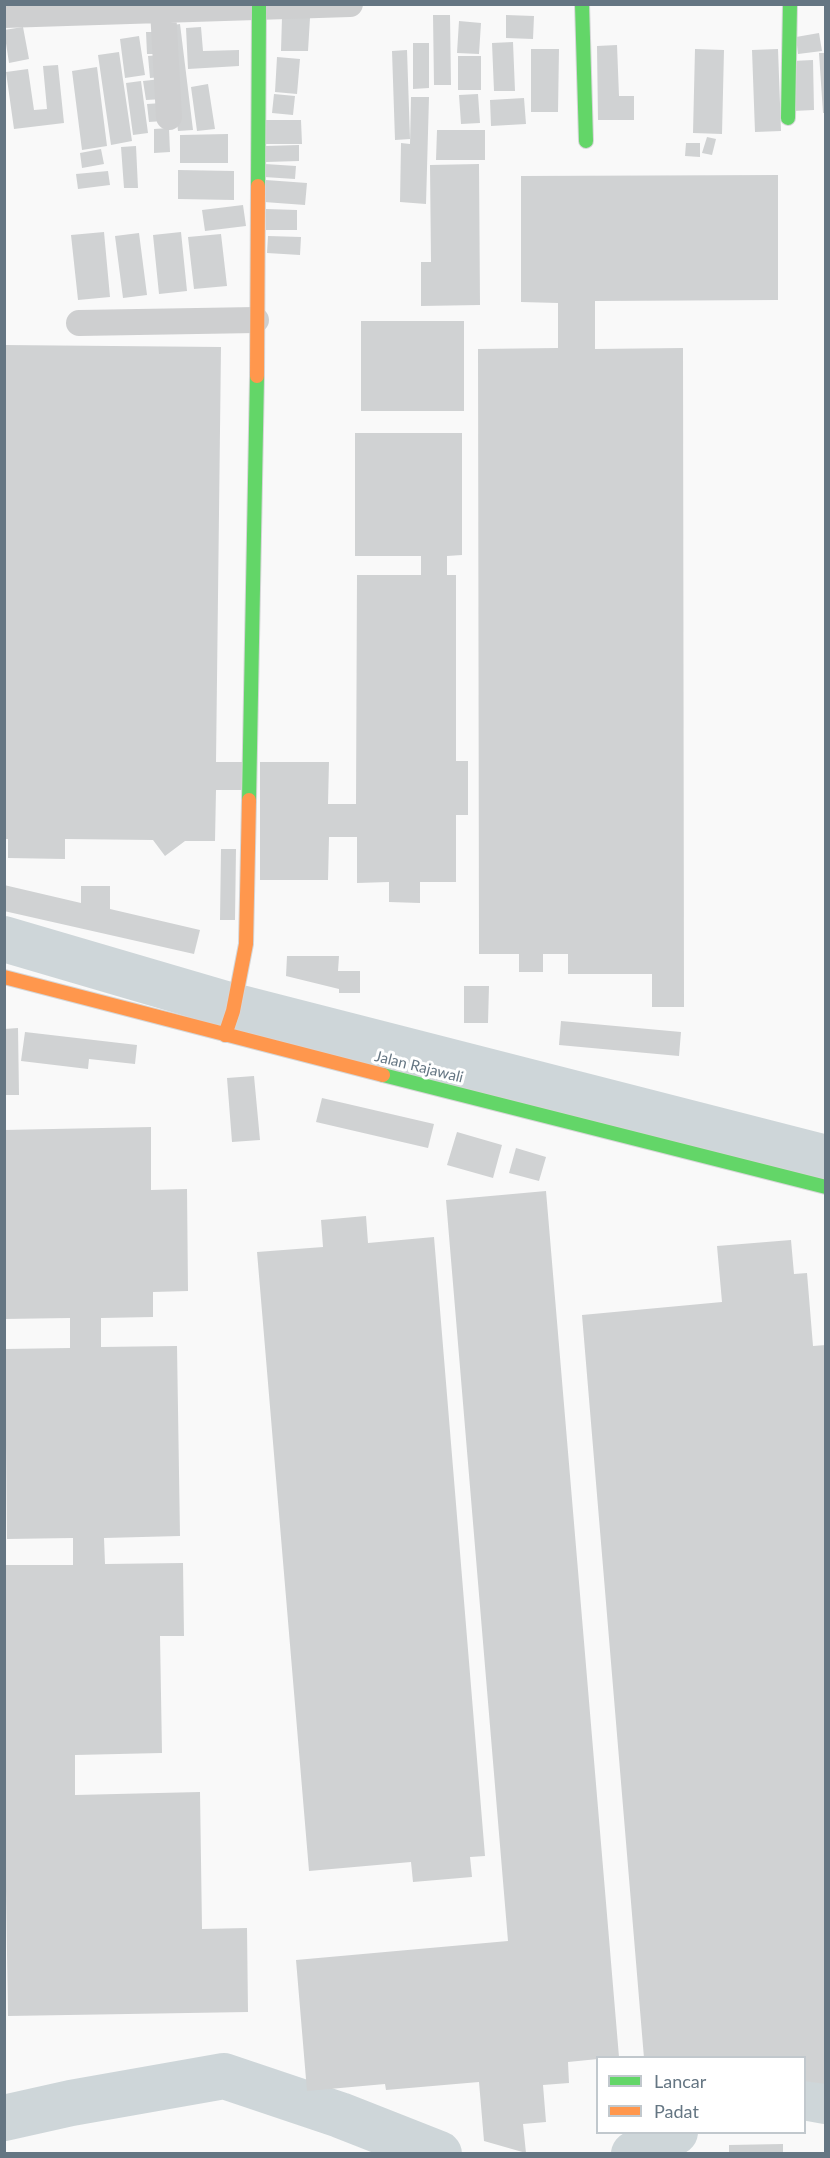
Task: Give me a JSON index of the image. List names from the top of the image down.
{
  "streets": {
    "street": ["Jalan Rajawali"]
  },
  "legend": ["Lancar", "Padat"]
}
